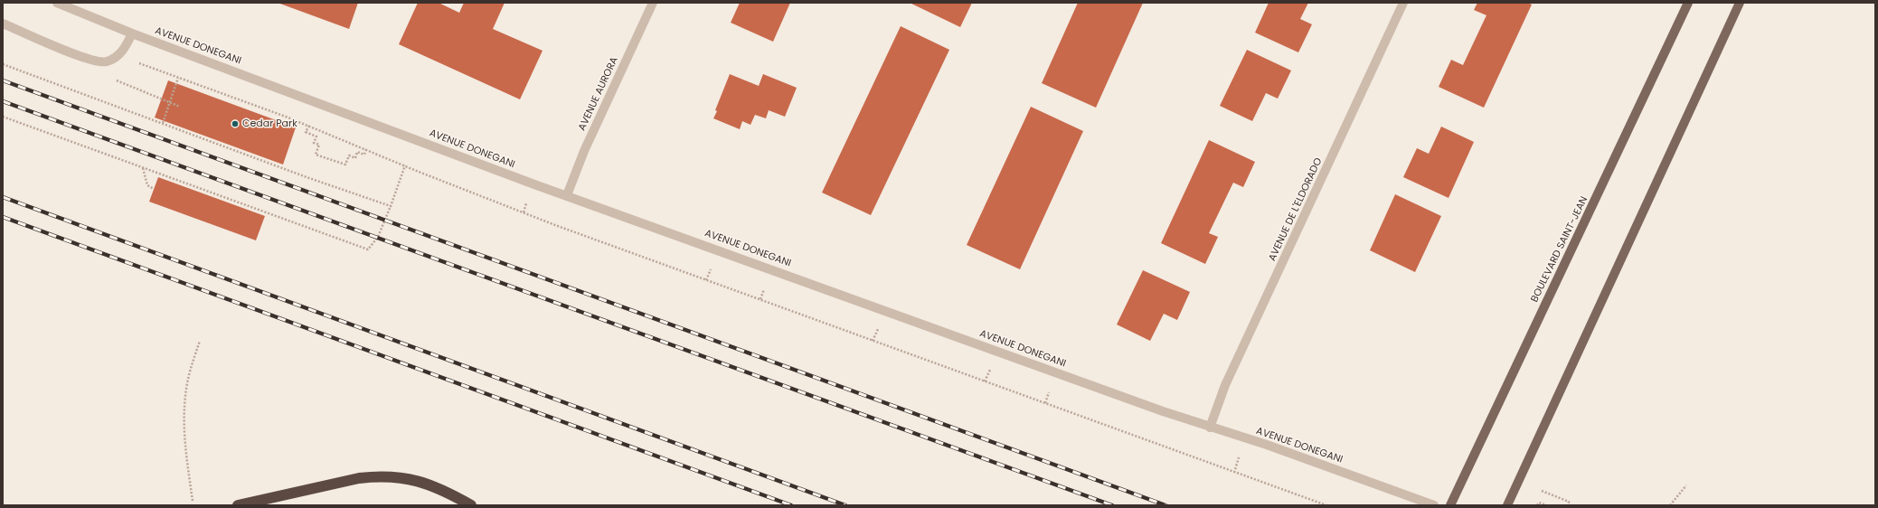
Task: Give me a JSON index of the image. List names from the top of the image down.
{
  "streets": {
    "main road": ["BOULEVARD SAINT-JEAN"],
    "street": ["AVENUE DONEGANI", "AVENUE AURORA", "AVENUE DE L'ELDORADO"]
  },
  "crossings": [
    ["AVENUE DONEGANI", "AVENUE AURORA"],
    ["AVENUE DONEGANI", "AVENUE DE L'ELDORADO"]
  ],
  "places": ["Cedar Park"]
}
